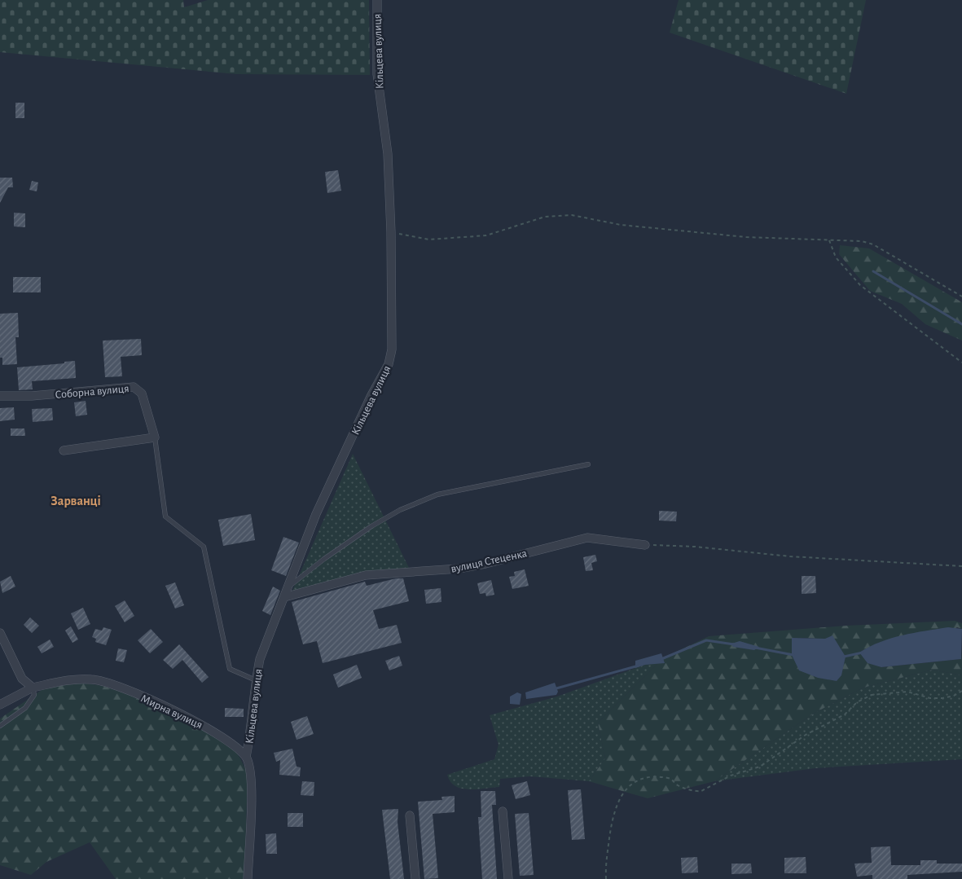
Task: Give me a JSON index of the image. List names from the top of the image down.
{
  "streets": {
    "street": [
      "Кільцева вулиця",
      "Соборна вулиця",
      "вулиця Стеценка",
      "Мирна вулиця"
    ]
  },
  "crossings": [
    ["Кільцева вулиця", "вулиця Стеценка"],
    ["Кільцева вулиця", "Мирна вулиця"]
  ],
  "districts": ["Зарванці"]
}
